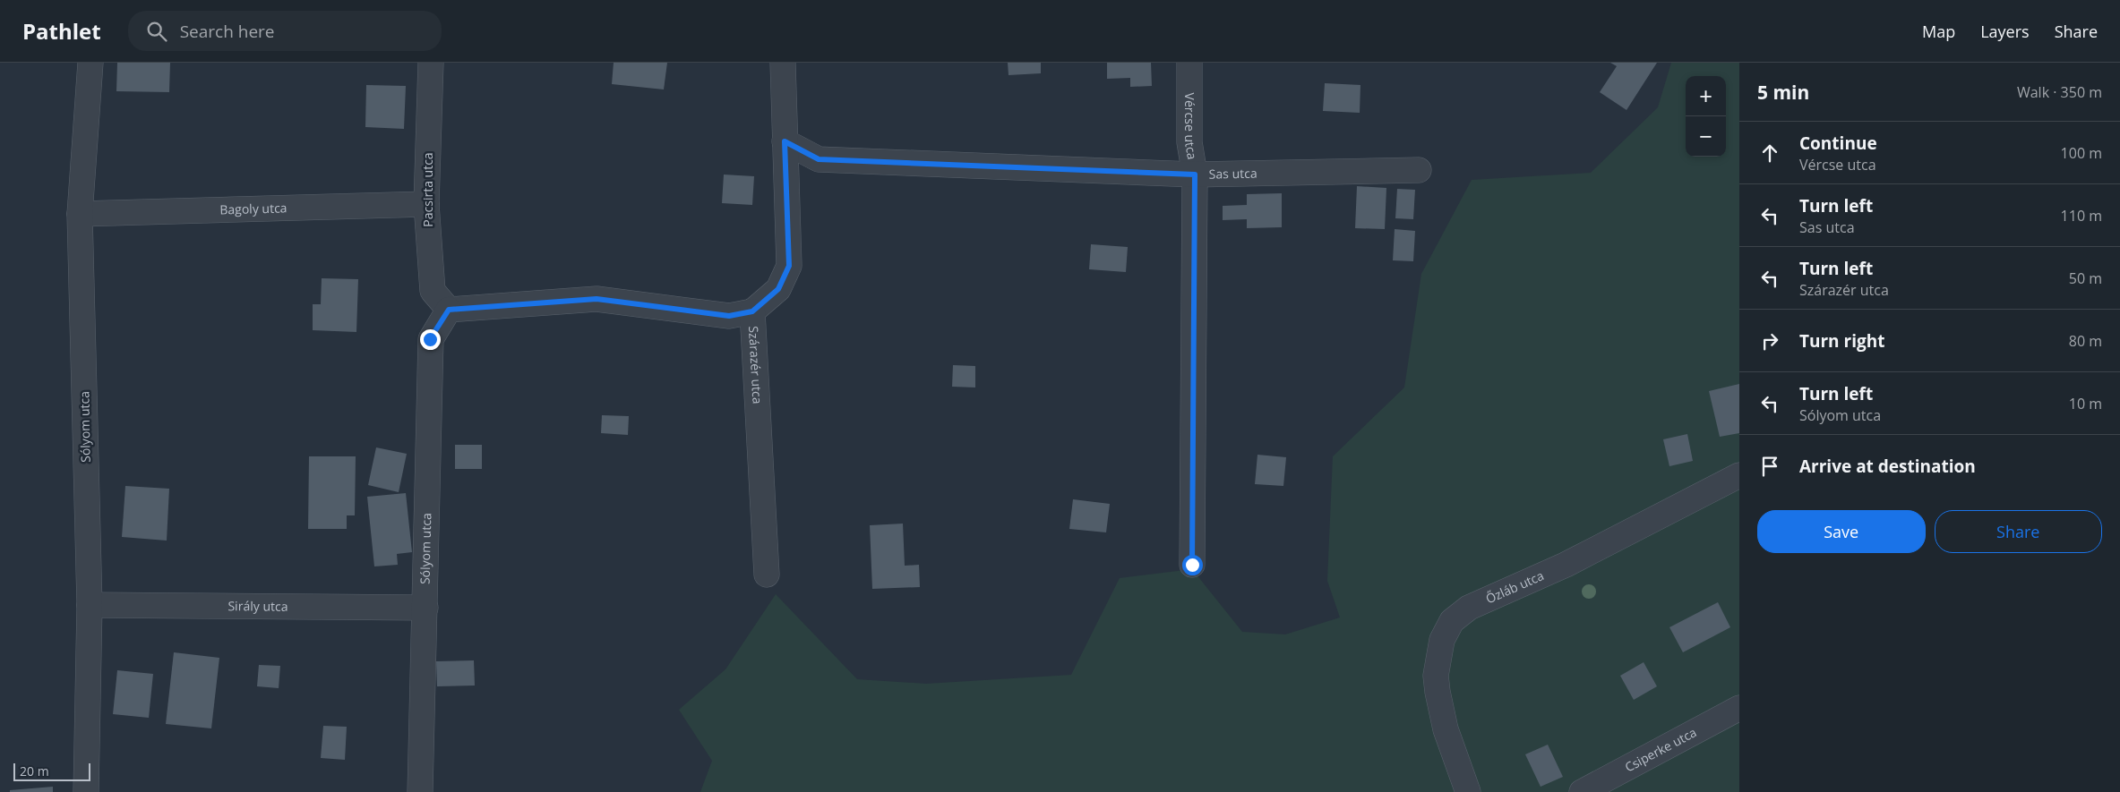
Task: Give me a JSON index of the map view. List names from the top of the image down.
{
  "streets": {
    "street": [
      "Vércse utca",
      "Sas utca",
      "Pacsirta utca",
      "Bagoly utca",
      "Szárazér utca",
      "Sólyom utca",
      "Őzláb utca",
      "Sirály utca",
      "Csiperke utca"
    ]
  },
  "crossings": [
    ["Vércse utca", "Sas utca"],
    ["Sas utca", "Szárazér utca"],
    ["Pacsirta utca", "Bagoly utca"],
    ["Pacsirta utca", "Sólyom utca"],
    ["Bagoly utca", "Sólyom utca"],
    ["Sólyom utca", "Sirály utca"]
  ],
  "scale_bar": "20 m",
  "page": {
    "header": "Pathlet",
    "search": "Search here",
    "nav": ["Map", "Layers", "Share"],
    "heading": ["5 min", "Walk · 350 m"],
    "map_buttons": ["+", "−"],
    "list": [
      ["Continue", "Vércse utca", "100 m"],
      ["Turn left", "Sas utca", "110 m"],
      ["Turn left", "Szárazér utca", "50 m"],
      ["Turn right", "80 m"],
      ["Turn left", "Sólyom utca", "10 m"],
      "Arrive at destination"
    ],
    "buttons": ["Save", "Share"],
    "scale": "20 m"
  }
}
